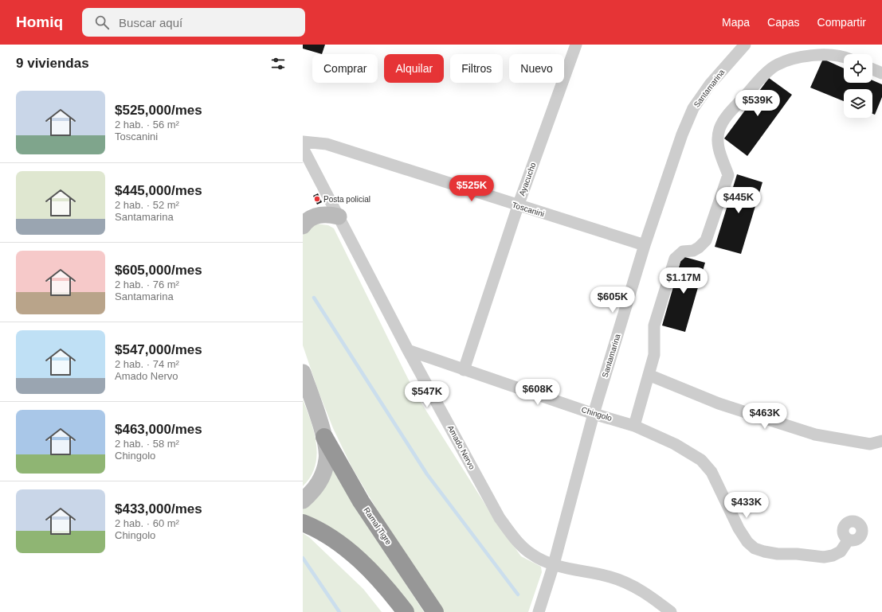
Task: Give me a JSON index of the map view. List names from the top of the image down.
{
  "streets": {
    "highway": ["Ramal Tigre"],
    "street": [
      "Santamarina",
      "Ayacucho",
      "Toscanini",
      "Chingolo",
      "Amado Nervo"
    ]
  },
  "crossings": [
    ["Santamarina", "Toscanini"],
    ["Santamarina", "Chingolo"],
    ["Santamarina", "Amado Nervo"],
    ["Ayacucho", "Toscanini"],
    ["Ayacucho", "Chingolo"],
    ["Chingolo", "Amado Nervo"]
  ],
  "places": ["Posta policial"],
  "page": {
    "header": "Homiq",
    "search": "Buscar aquí",
    "nav": ["Mapa", "Capas", "Compartir"],
    "heading": "9 viviendas",
    "chip": [
      "Comprar",
      "Alquilar",
      "Filtros",
      "Nuevo"
    ],
    "list": [
      {
        "name": "$525,000/mes",
        "note": "2 hab. · 56 m² · Toscanini"
      },
      {
        "name": "$445,000/mes",
        "note": "2 hab. · 52 m² · Santamarina"
      },
      {
        "name": "$605,000/mes",
        "note": "2 hab. · 76 m² · Santamarina"
      },
      {
        "name": "$547,000/mes",
        "note": "2 hab. · 74 m² · Amado Nervo"
      },
      {
        "name": "$463,000/mes",
        "note": "2 hab. · 58 m² · Chingolo"
      },
      {
        "name": "$433,000/mes",
        "note": "2 hab. · 60 m² · Chingolo"
      }
    ],
    "price": [
      "$539K",
      "$525K",
      "$445K",
      "$1.17M",
      "$605K",
      "$608K",
      "$547K",
      "$463K",
      "$433K"
    ]
  }
}
